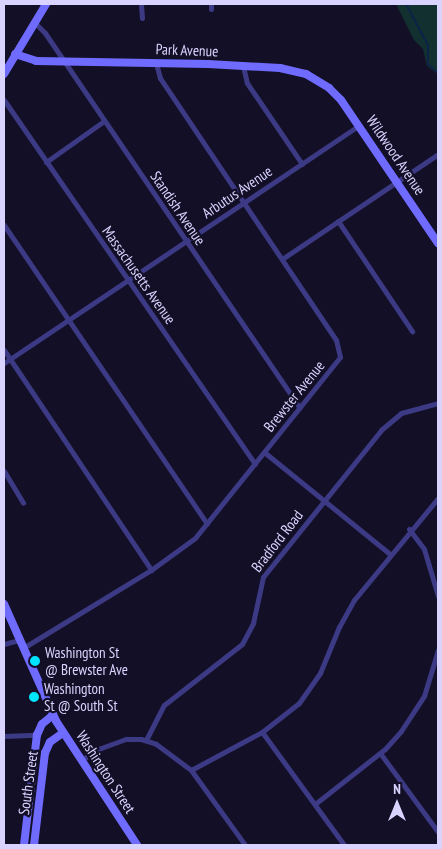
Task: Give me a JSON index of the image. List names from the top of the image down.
{
  "streets": {
    "main road": [
      "Park Avenue",
      "Wildwood Avenue",
      "Washington Street",
      "South Street"
    ],
    "street": [
      "Arbutus Avenue",
      "Standish Avenue",
      "Massachusetts Avenue",
      "Brewster Avenue",
      "Bradford Road"
    ]
  },
  "crossings": [
    ["Park Avenue", "Wildwood Avenue"],
    ["Park Avenue", "Standish Avenue"],
    ["Park Avenue", "Brewster Avenue"],
    ["Wildwood Avenue", "Arbutus Avenue"],
    ["Arbutus Avenue", "Standish Avenue"],
    ["Arbutus Avenue", "Massachusetts Avenue"],
    ["Arbutus Avenue", "Brewster Avenue"],
    ["Standish Avenue", "Brewster Avenue"],
    ["Massachusetts Avenue", "Brewster Avenue"],
    ["Brewster Avenue", "Washington Street"],
    ["Washington Street", "South Street"]
  ],
  "places": ["Washington St @ Brewster Ave", "Washington St @ South St"],
  "north": "top"
}
